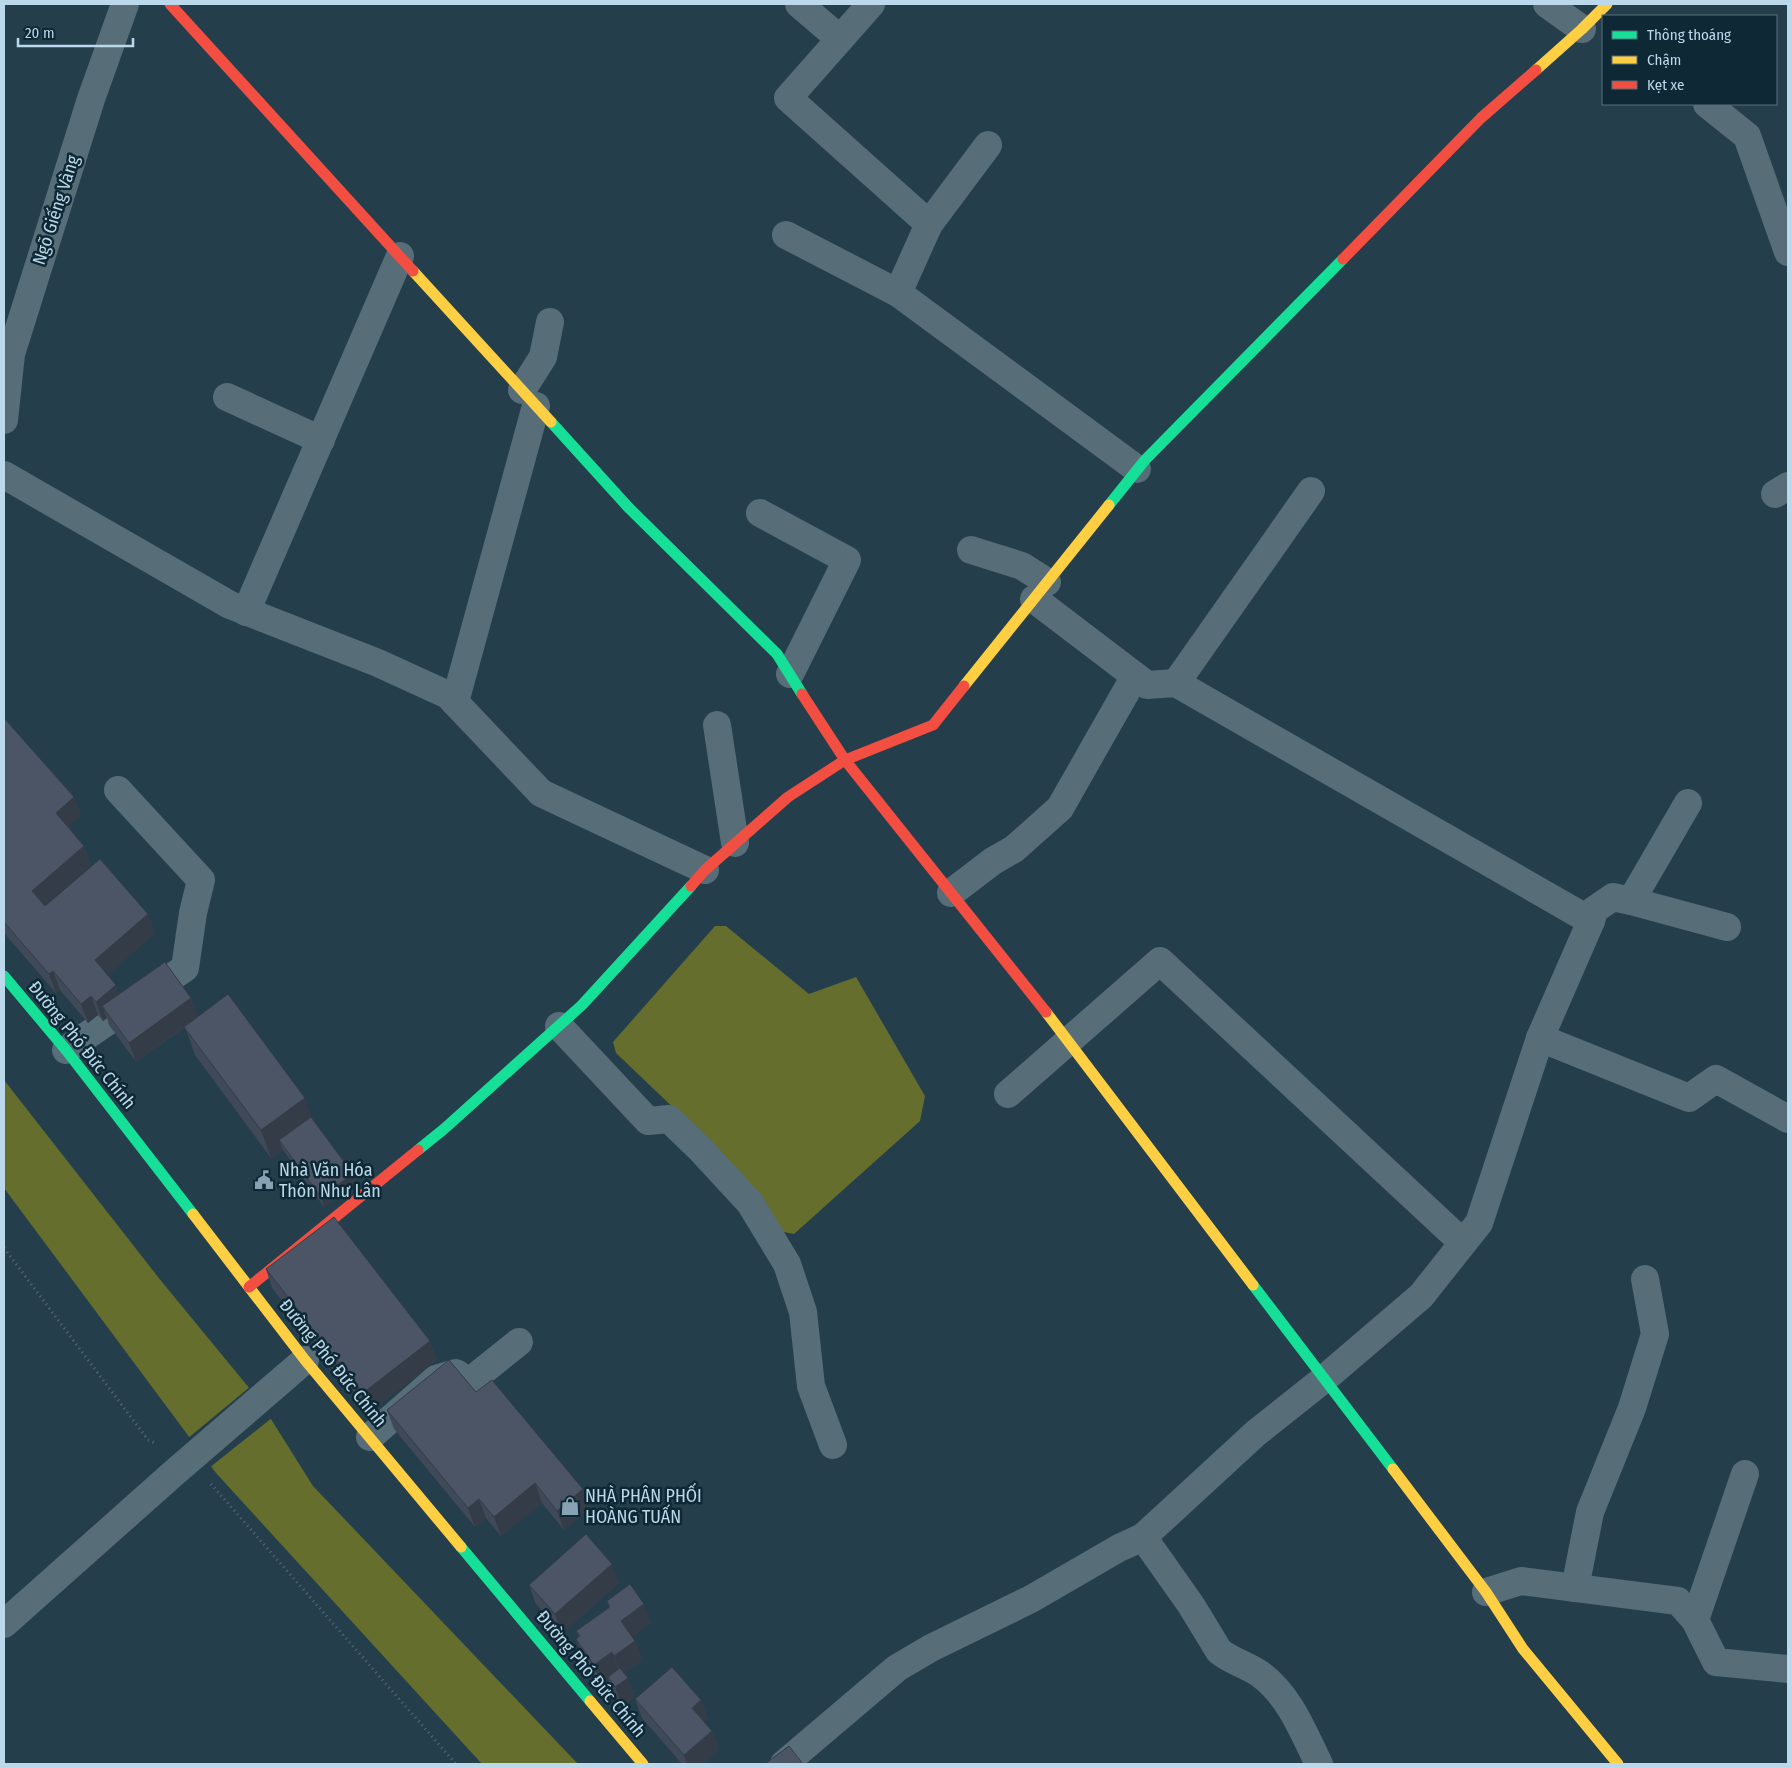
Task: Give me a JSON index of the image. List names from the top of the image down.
{
  "streets": {
    "street": ["Ngõ Giếng Vàng", "Đường Phó Đức Chính"]
  },
  "places": {
    "public building": ["Nhà Văn Hóa Thôn Như Lân"],
    "shop": ["NHÀ PHÂN PHỐI HOÀNG TUẤN"]
  },
  "legend": ["Thông thoáng", "Chậm", "Kẹt xe"],
  "scale_bar": "20 m"
}
